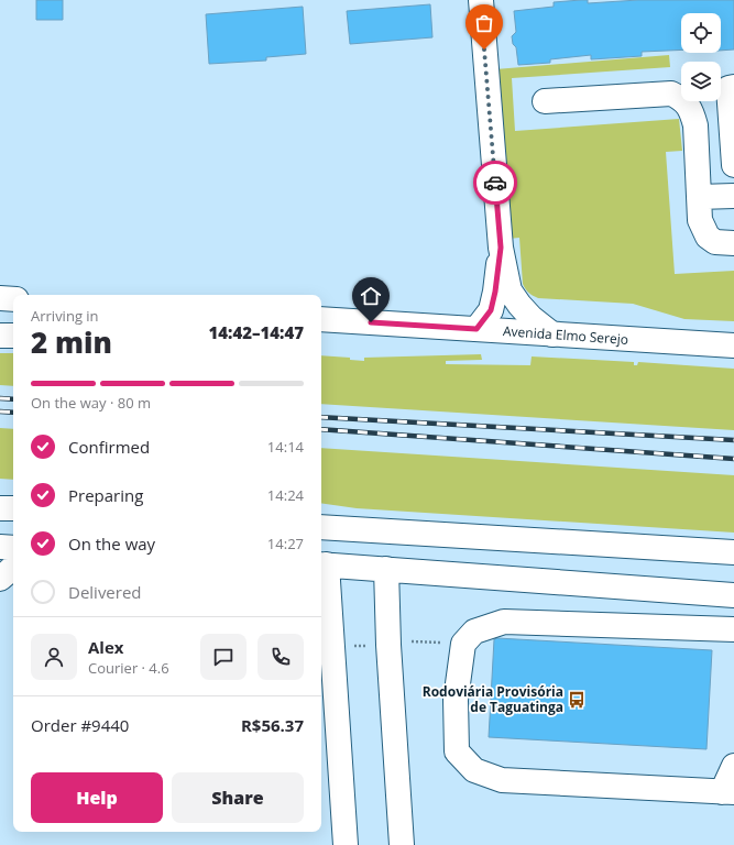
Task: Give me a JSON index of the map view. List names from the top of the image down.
{
  "streets": {
    "main road": ["Avenida Elmo Serejo"]
  },
  "places": {
    "bus stop": ["Rodoviária Provisória de Taguatinga"]
  },
  "page": {
    "heading": ["2 min", "Arriving in", "14:42–14:47"],
    "panel": [
      "Alex",
      "Courier · 4.6",
      "Order #9440",
      "R$56.37"
    ],
    "bar": "On the way · 80 m",
    "list": [
      ["Confirmed", "14:14"],
      ["Preparing", "14:24"],
      ["On the way", "14:27"],
      "Delivered"
    ],
    "buttons": ["Help", "Share"]
  }
}
